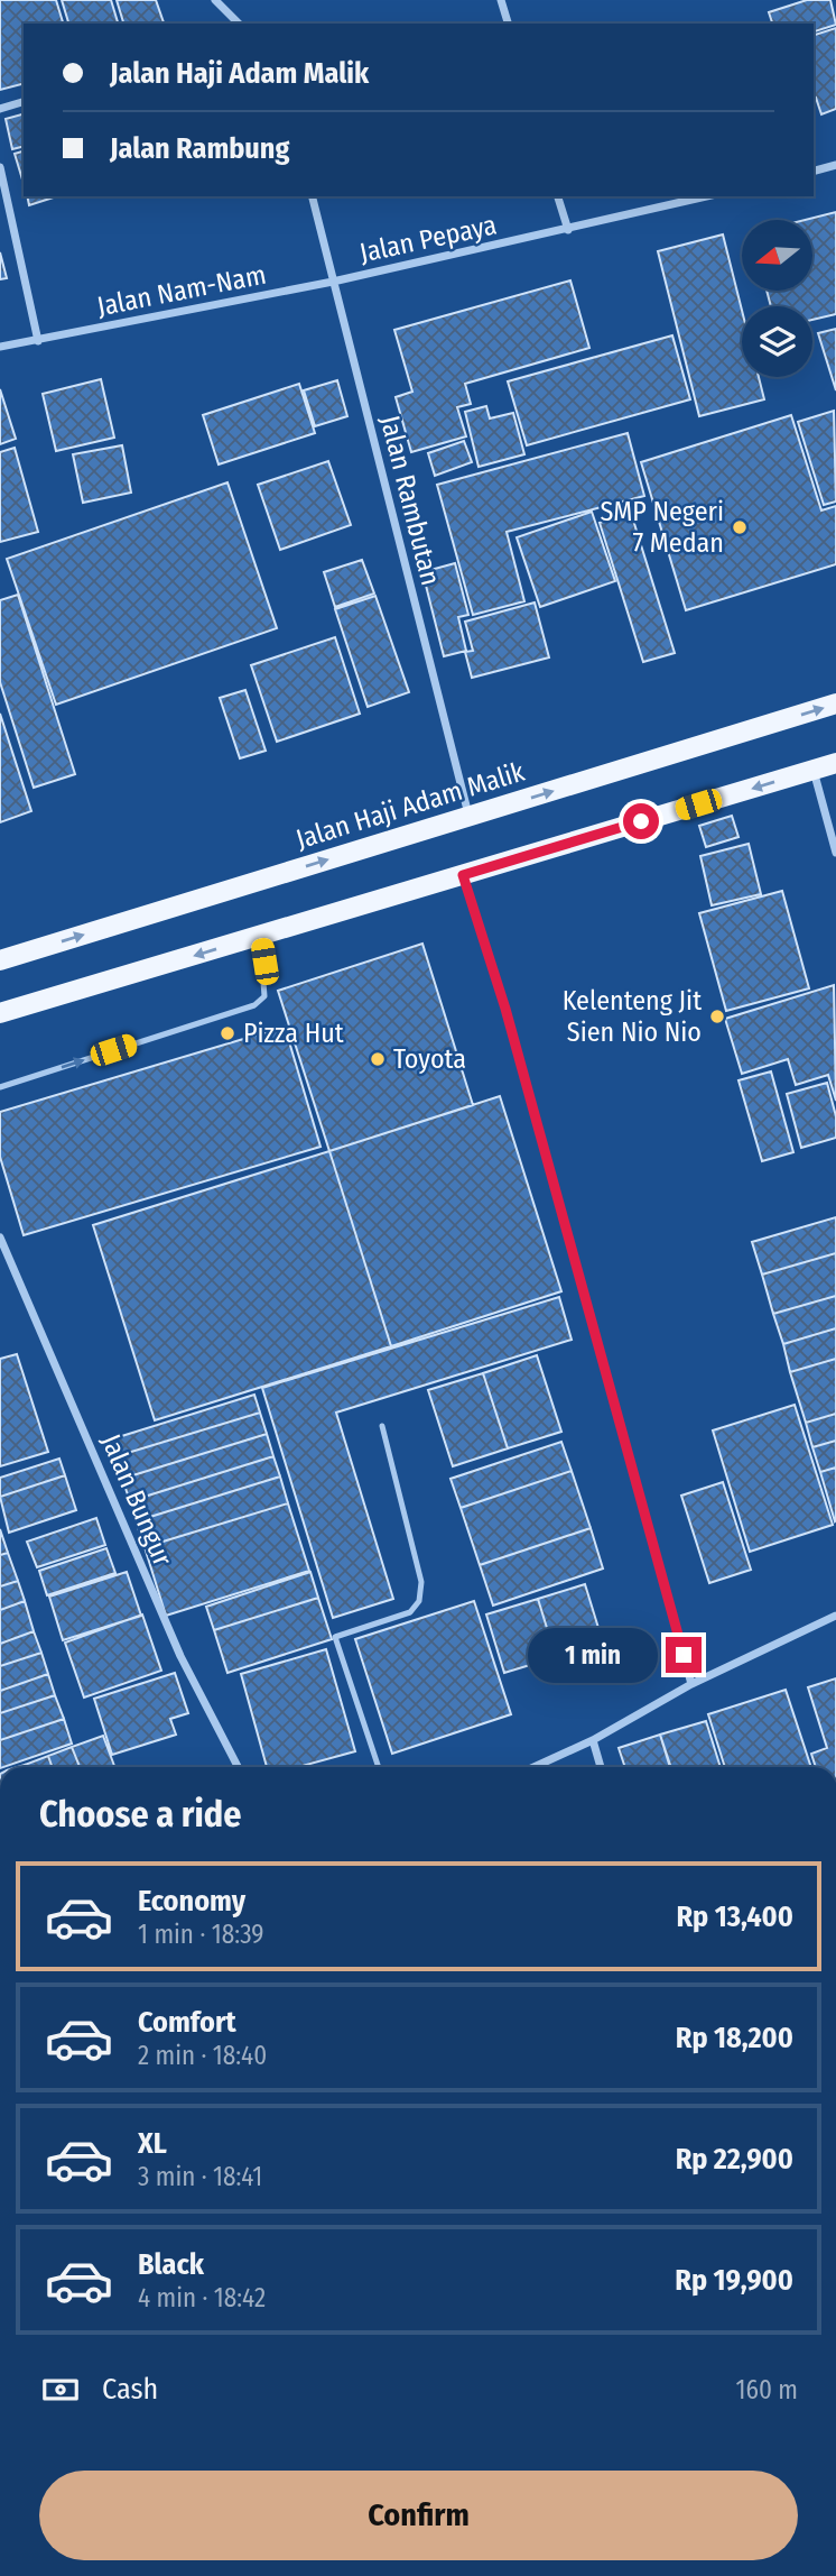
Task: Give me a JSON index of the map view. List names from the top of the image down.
{
  "streets": {
    "main road": ["Jalan Haji Adam Malik"],
    "street": [
      "Jalan Pepaya",
      "Jalan Nam-Nam",
      "Jalan Rambutan",
      "Jalan Bungur"
    ]
  },
  "crossings": [
    ["Jalan Pepaya", "Jalan Nam-Nam"],
    ["Jalan Pepaya", "Jalan Rambutan"],
    ["Jalan Nam-Nam", "Jalan Rambutan"],
    ["Jalan Rambutan", "Jalan Haji Adam Malik"]
  ],
  "places": [
    "SMP Negeri 7 Medan",
    "Kelenteng Jit Sien Nio Nio",
    "Pizza Hut",
    "Toyota"
  ],
  "north": "left",
  "page": {
    "banner": ["Jalan Haji Adam Malik", "Jalan Rambung"],
    "bubble": "1 min",
    "heading": "Choose a ride",
    "list": [
      {
        "name": "Economy",
        "note": "1 min · 18:39",
        "value": "Rp 13,400"
      },
      {
        "name": "Comfort",
        "note": "2 min · 18:40",
        "value": "Rp 18,200"
      },
      {
        "name": "XL",
        "note": "3 min · 18:41",
        "value": "Rp 22,900"
      },
      {
        "name": "Black",
        "note": "4 min · 18:42",
        "value": "Rp 19,900"
      }
    ],
    "pay": ["Cash", "160 m"],
    "buttons": "Confirm"
  }
}
